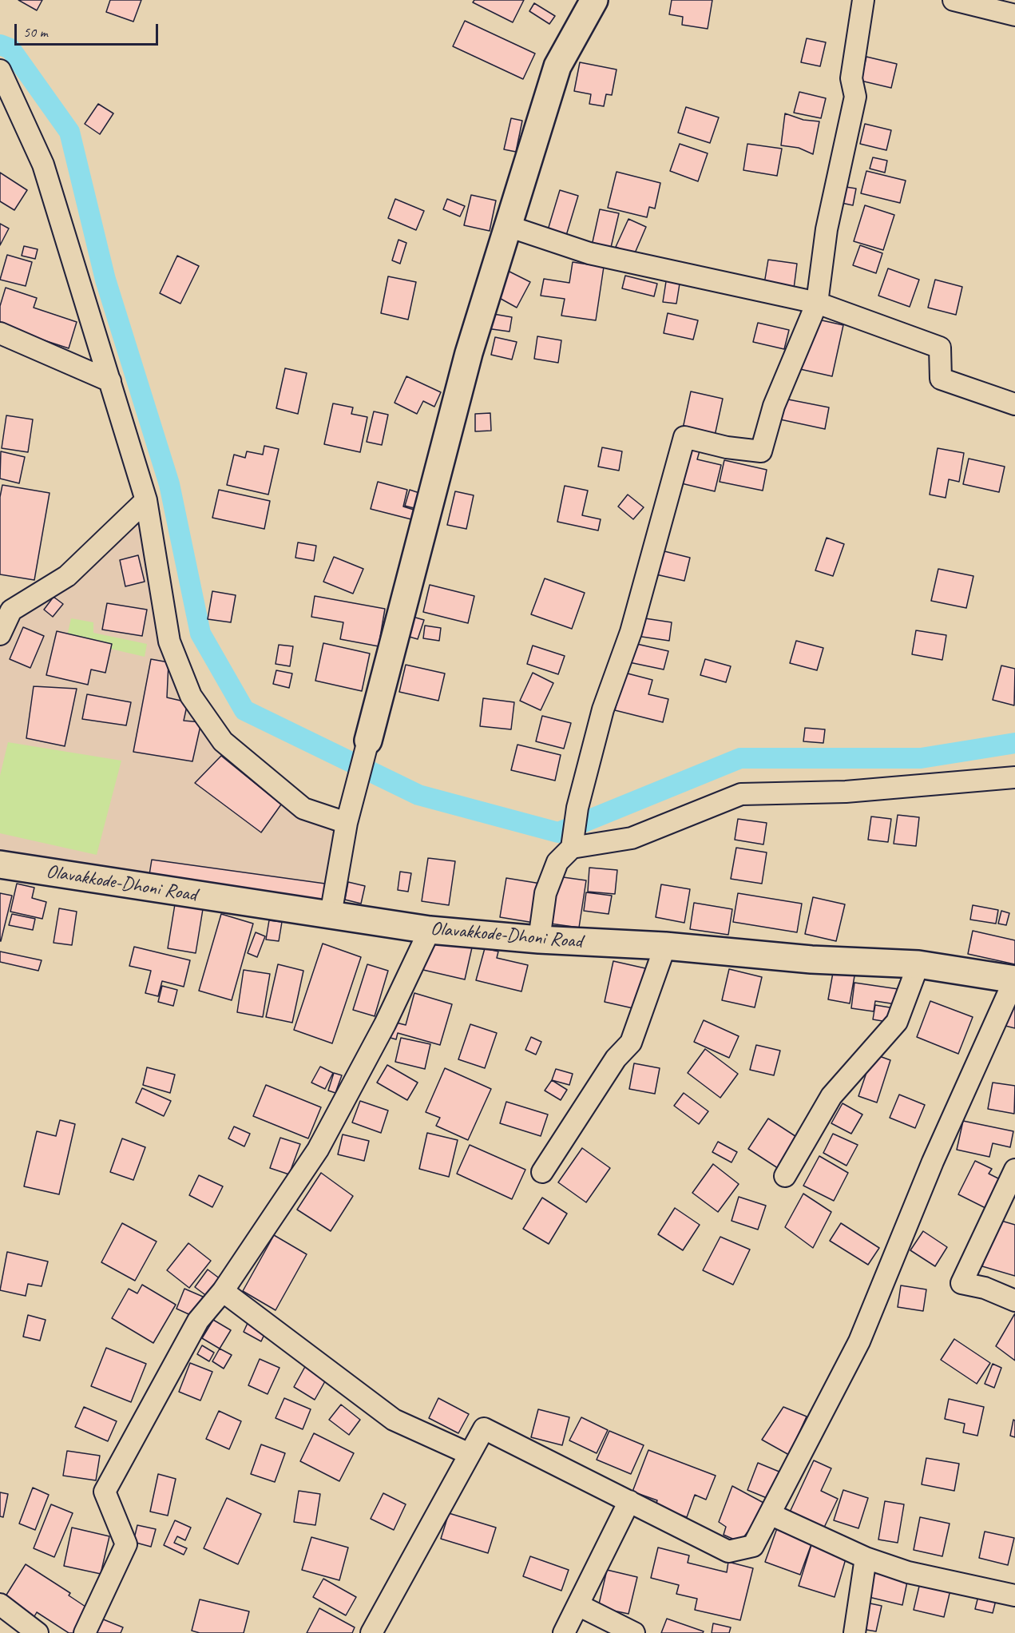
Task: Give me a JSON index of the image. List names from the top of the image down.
{
  "streets": {
    "main road": ["Olavakkode-Dhoni Road"]
  },
  "scale_bar": "50 m"
}
